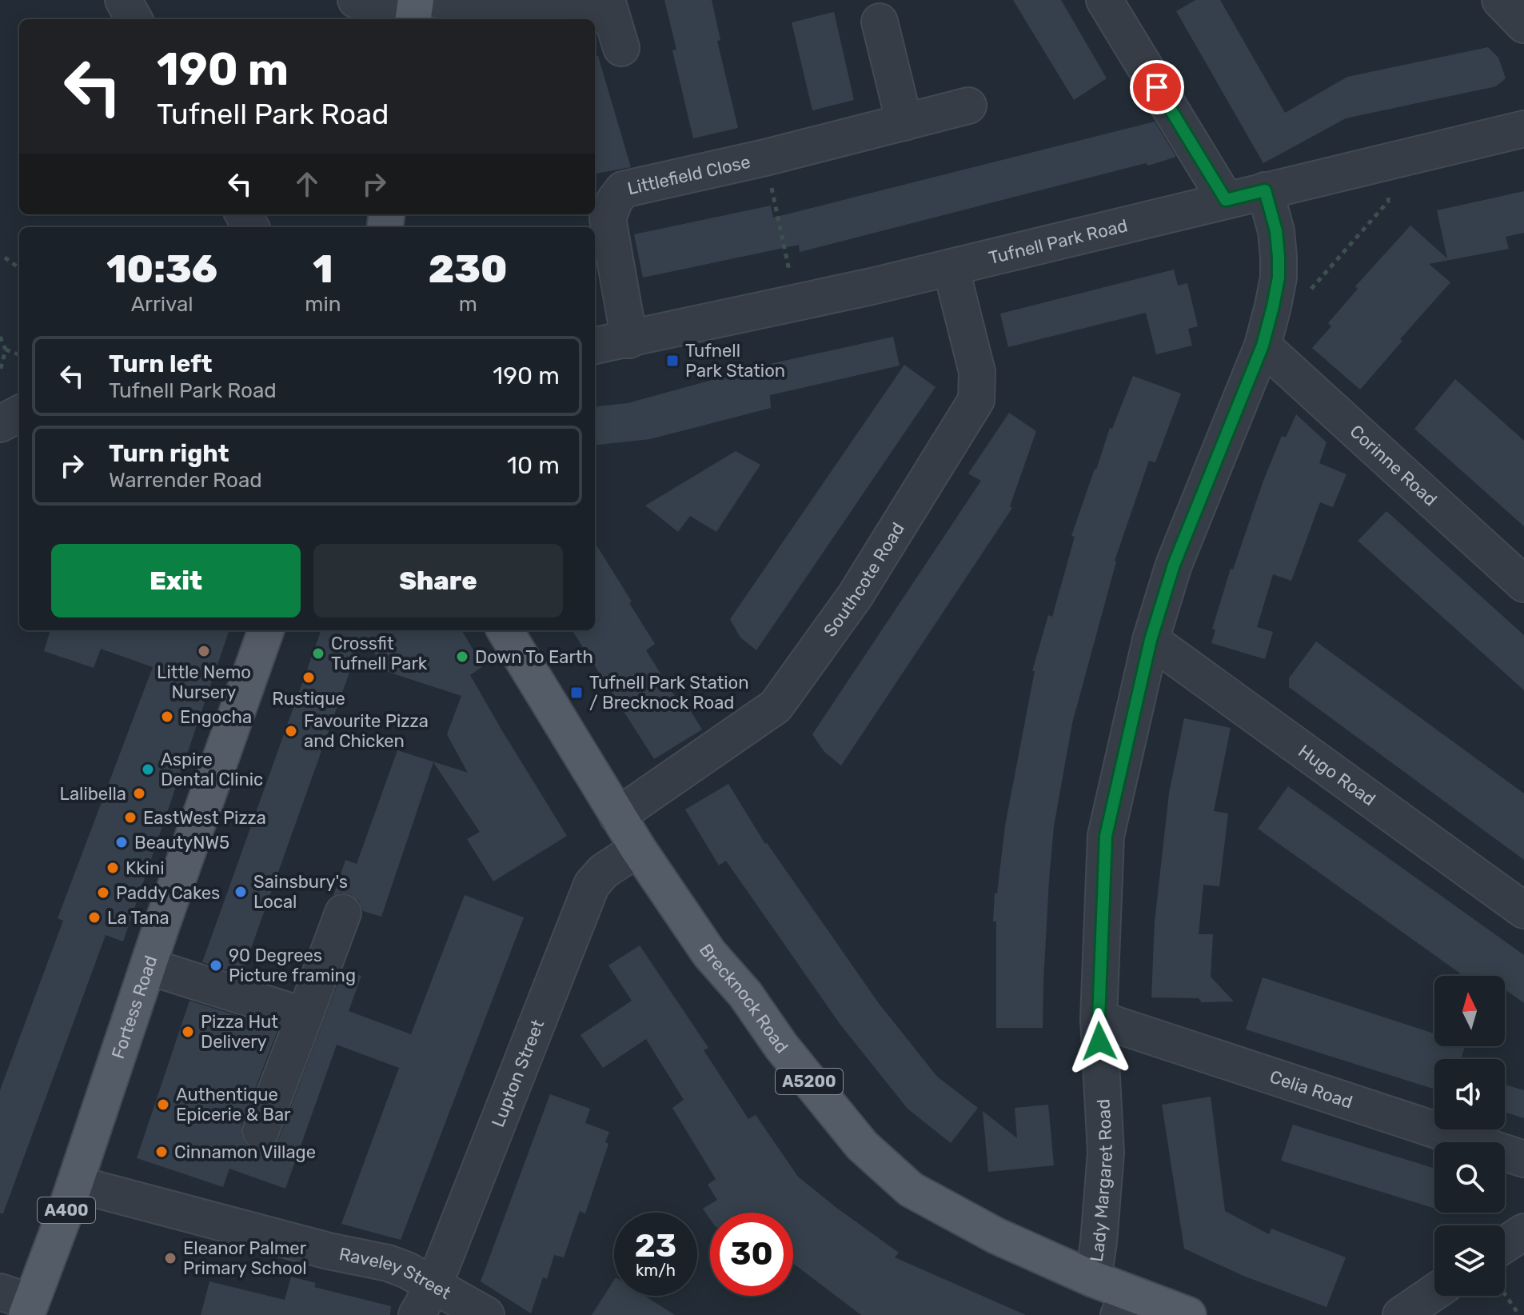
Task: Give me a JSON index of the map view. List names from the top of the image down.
{
  "streets": {
    "main road": [
      "Brecknock Road",
      "Fortess Road",
      "A5200",
      "A400"
    ],
    "street": [
      "Littlefield Close",
      "Tufnell Park Road",
      "Corinne Road",
      "Southcote Road",
      "Hugo Road",
      "Lupton Street",
      "Celia Road",
      "Lady Margaret Road",
      "Raveley Street"
    ]
  },
  "crossings": [
    ["Littlefield Close", "Tufnell Park Road"],
    ["Tufnell Park Road", "Southcote Road"],
    ["Tufnell Park Road", "Lady Margaret Road"],
    ["Corinne Road", "Lady Margaret Road"],
    ["Southcote Road", "Brecknock Road"],
    ["Hugo Road", "Lady Margaret Road"],
    ["Brecknock Road", "Lupton Street"],
    ["Brecknock Road", "Lady Margaret Road"],
    ["Fortess Road", "Raveley Street"],
    ["Lupton Street", "Raveley Street"],
    ["Celia Road", "Lady Margaret Road"]
  ],
  "places": {
    "transit": ["Tufnell Park Station", "Tufnell Park Station / Brecknock Road"],
    "other": [
      "Little Nemo Nursery",
      "Crossfit Tufnell Park",
      "Down To Earth",
      "Rustique",
      "Engocha",
      "Favourite Pizza and Chicken",
      "Aspire Dental Clinic",
      "Lalibella",
      "EastWest Pizza",
      "BeautyNW5",
      "Kkini",
      "Sainsbury's Local",
      "Paddy Cakes",
      "La Tana",
      "90 Degrees Picture framing",
      "Pizza Hut Delivery",
      "Authentique Epicerie & Bar",
      "Cinnamon Village",
      "Eleanor Palmer Primary School"
    ]
  },
  "north": "top",
  "page": {
    "turn": ["190 m", "Tufnell Park Road"],
    "eta": [
      "10:36",
      "Arrival",
      "1",
      "min",
      "230",
      "m"
    ],
    "list": [
      {
        "name": "Turn left",
        "note": "Tufnell Park Road",
        "value": "190 m"
      },
      {
        "name": "Turn right",
        "note": "Warrender Road",
        "value": "10 m"
      }
    ],
    "buttons": ["Exit", "Share"],
    "speed": "23 km/h",
    "limit": "30"
  }
}
